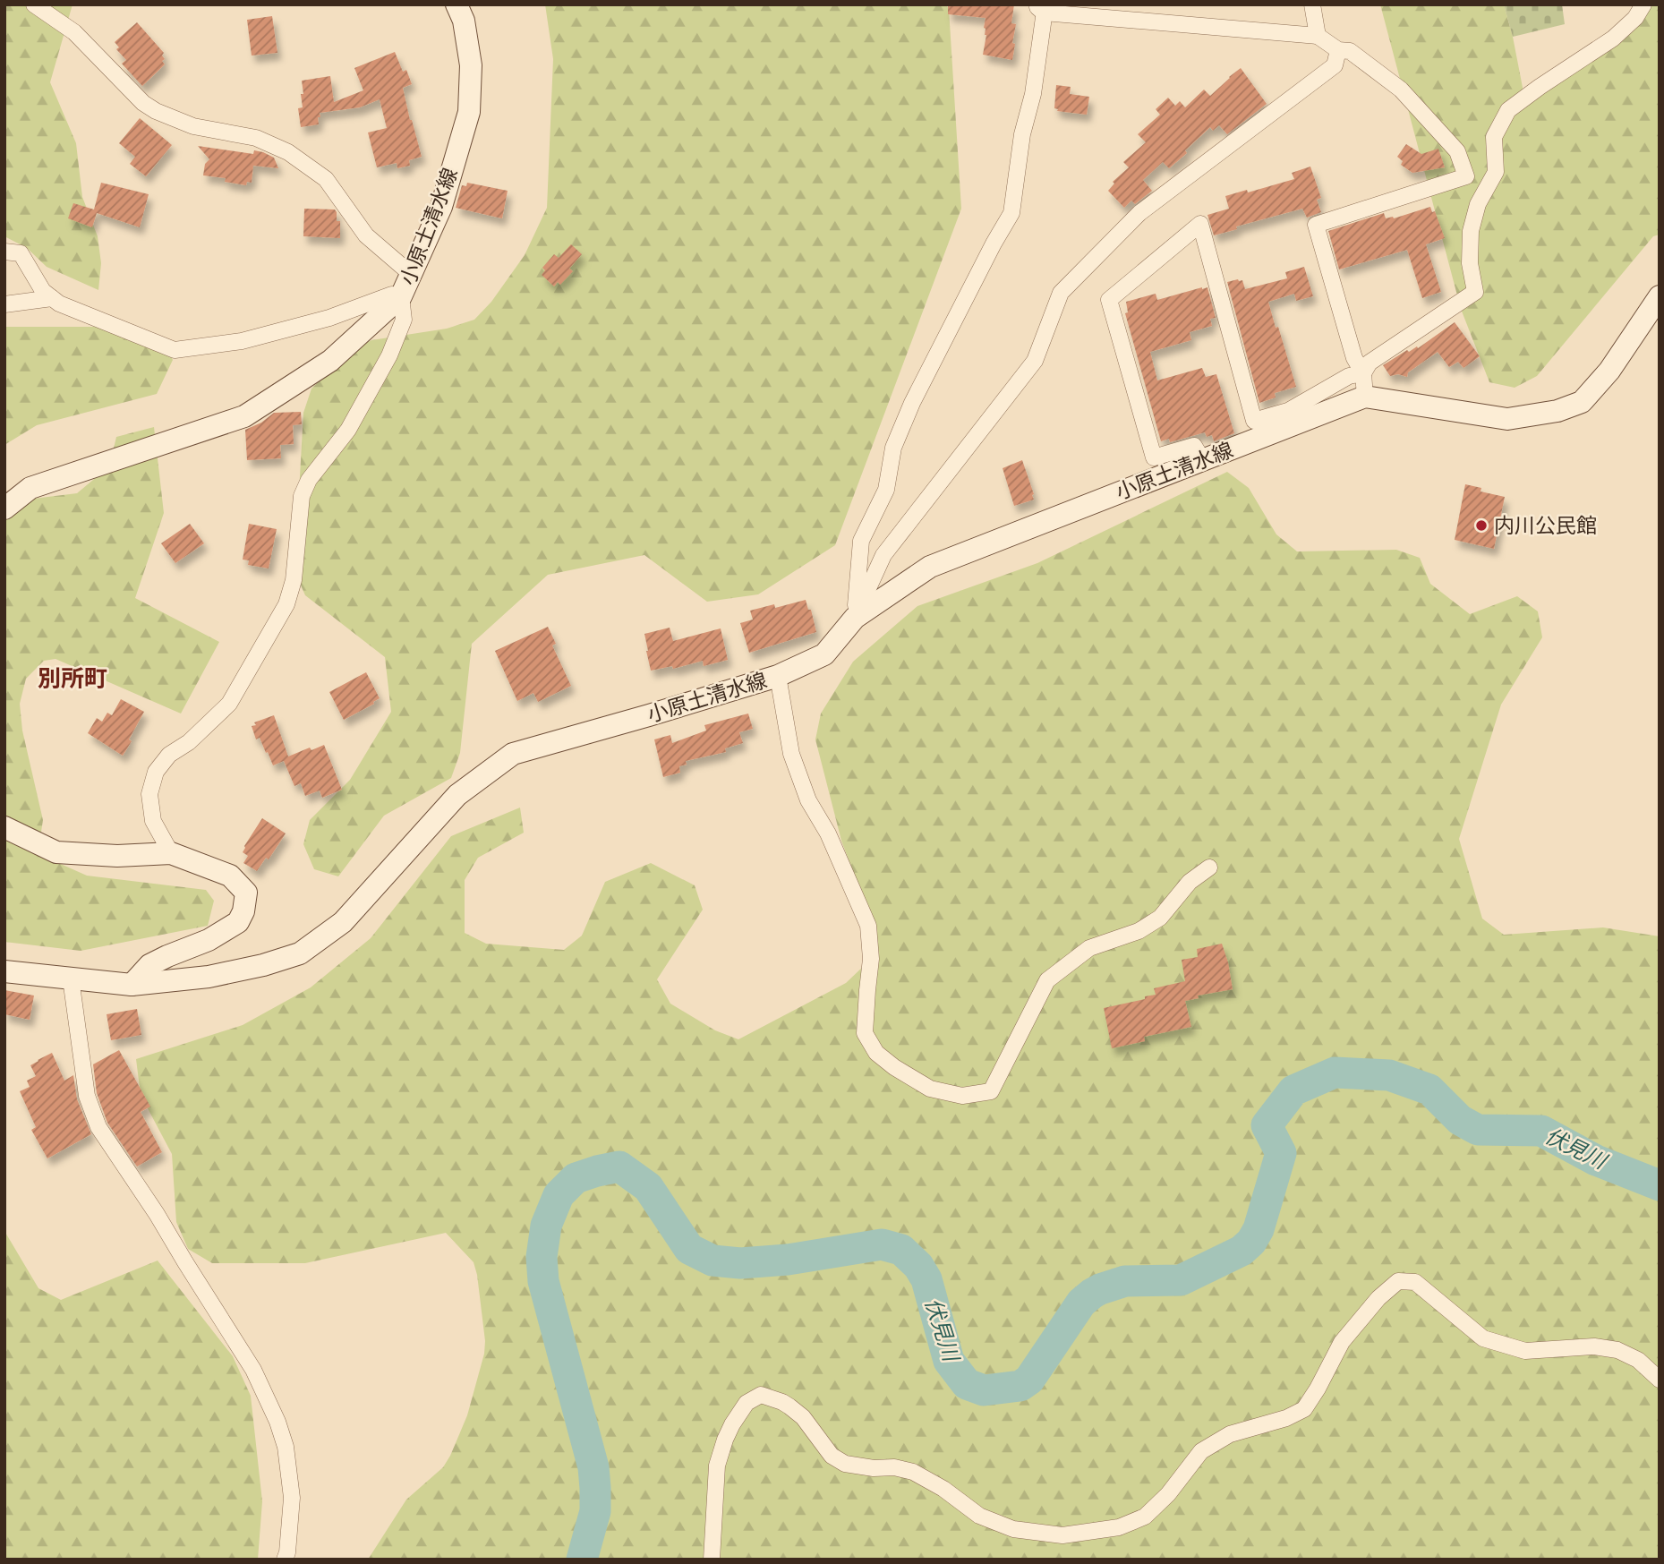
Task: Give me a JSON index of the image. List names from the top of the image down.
{
  "streets": {
    "main road": ["小原土清水線"]
  },
  "districts": ["別所町"],
  "water": ["伏見川"],
  "places": ["内川公民館"]
}
